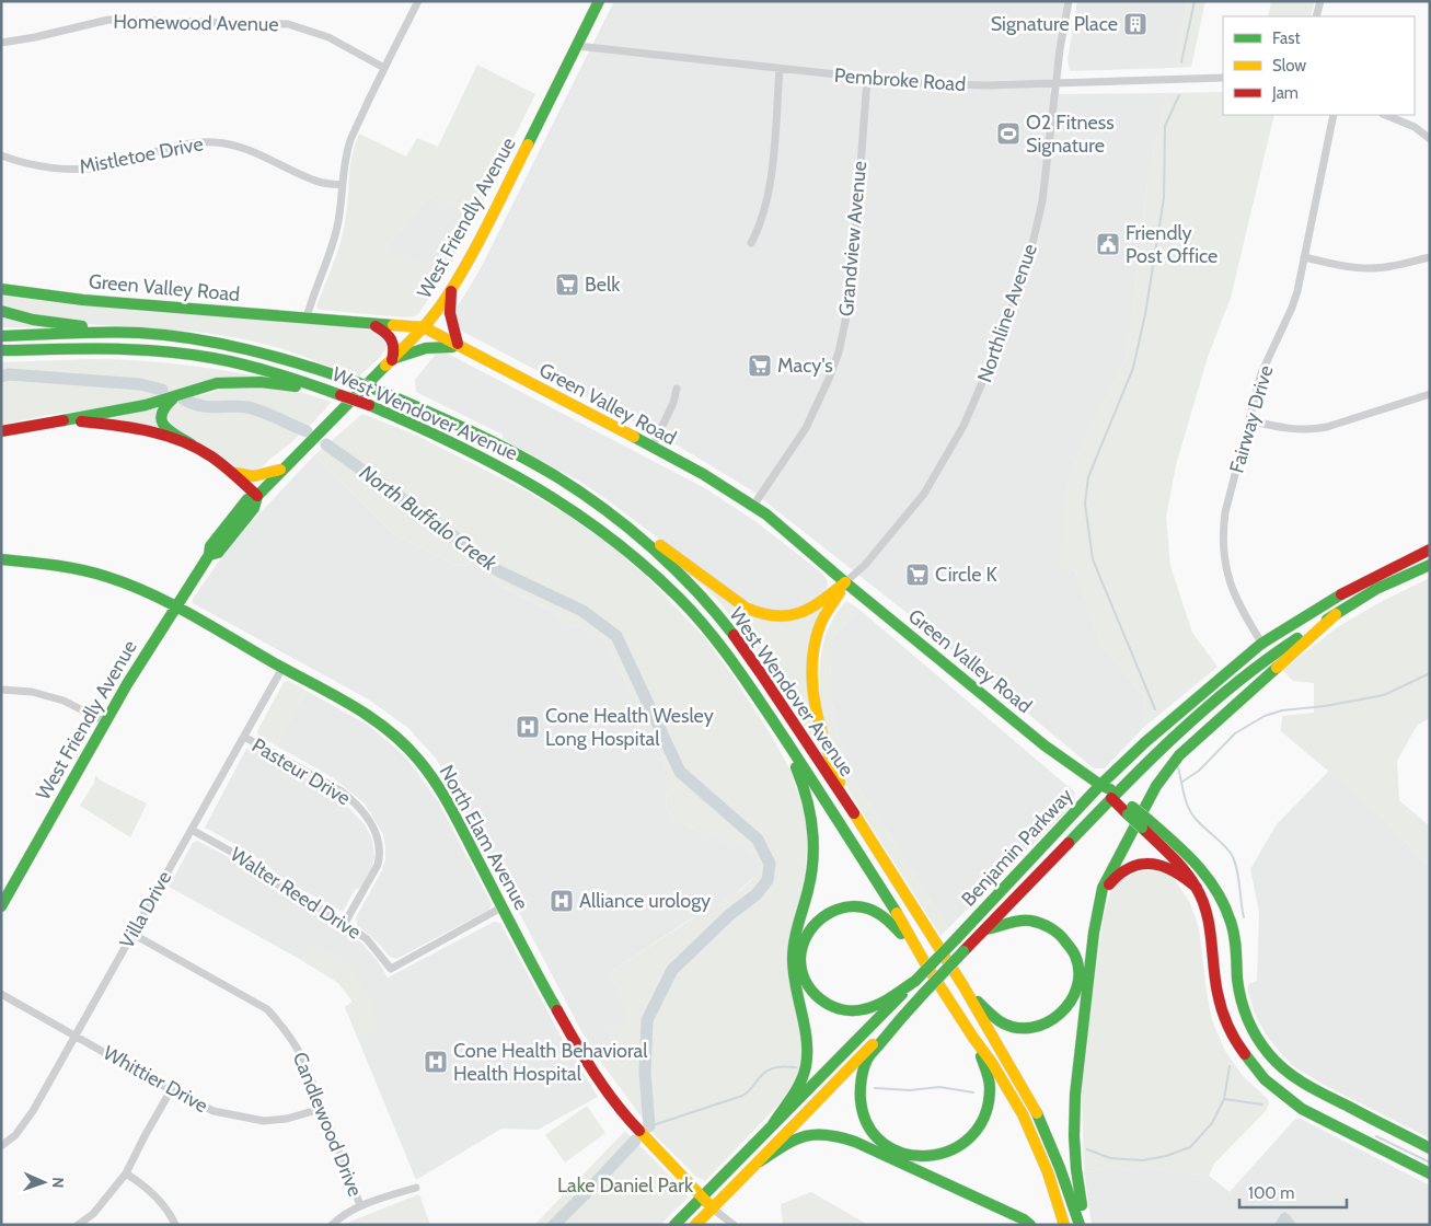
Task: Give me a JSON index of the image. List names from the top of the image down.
{
  "streets": {
    "main road": [
      "West Friendly Avenue",
      "Green Valley Road",
      "West Wendover Avenue",
      "North Elam Avenue",
      "Benjamin Parkway"
    ],
    "street": [
      "Homewood Avenue",
      "Pembroke Road",
      "Mistletoe Drive",
      "Grandview Avenue",
      "Northline Avenue",
      "Fairway Drive",
      "Pasteur Drive",
      "Walter Reed Drive",
      "Villa Drive",
      "Whittier Drive",
      "Candlewood Drive"
    ]
  },
  "crossings": [
    ["Pembroke Road", "West Friendly Avenue"],
    ["Pembroke Road", "Grandview Avenue"],
    ["Pembroke Road", "Northline Avenue"],
    ["West Friendly Avenue", "Green Valley Road"],
    ["West Friendly Avenue", "North Elam Avenue"],
    ["Grandview Avenue", "Green Valley Road"],
    ["Green Valley Road", "Northline Avenue"],
    ["Green Valley Road", "Benjamin Parkway"],
    ["Fairway Drive", "Benjamin Parkway"],
    ["Pasteur Drive", "Walter Reed Drive"],
    ["Pasteur Drive", "Villa Drive"],
    ["North Elam Avenue", "Benjamin Parkway"],
    ["North Elam Avenue", "Walter Reed Drive"],
    ["North Elam Avenue", "Villa Drive"],
    ["Walter Reed Drive", "Villa Drive"],
    ["Villa Drive", "Whittier Drive"],
    ["Villa Drive", "Candlewood Drive"],
    ["Whittier Drive", "Candlewood Drive"]
  ],
  "water": ["North Buffalo Creek"],
  "parks": ["Lake Daniel Park"],
  "places": {
    "building": ["Signature Place"],
    "sports": ["O2 Fitness Signature"],
    "public building": ["Friendly Post Office"],
    "supermarket": ["Belk", "Macy's", "Circle K"],
    "hospital": ["Cone Health Wesley Long Hospital", "Alliance urology", "Cone Health Behavioral Health Hospital"]
  },
  "legend": ["Fast", "Slow", "Jam"],
  "scale_bar": "100 m",
  "north": "right"
}
